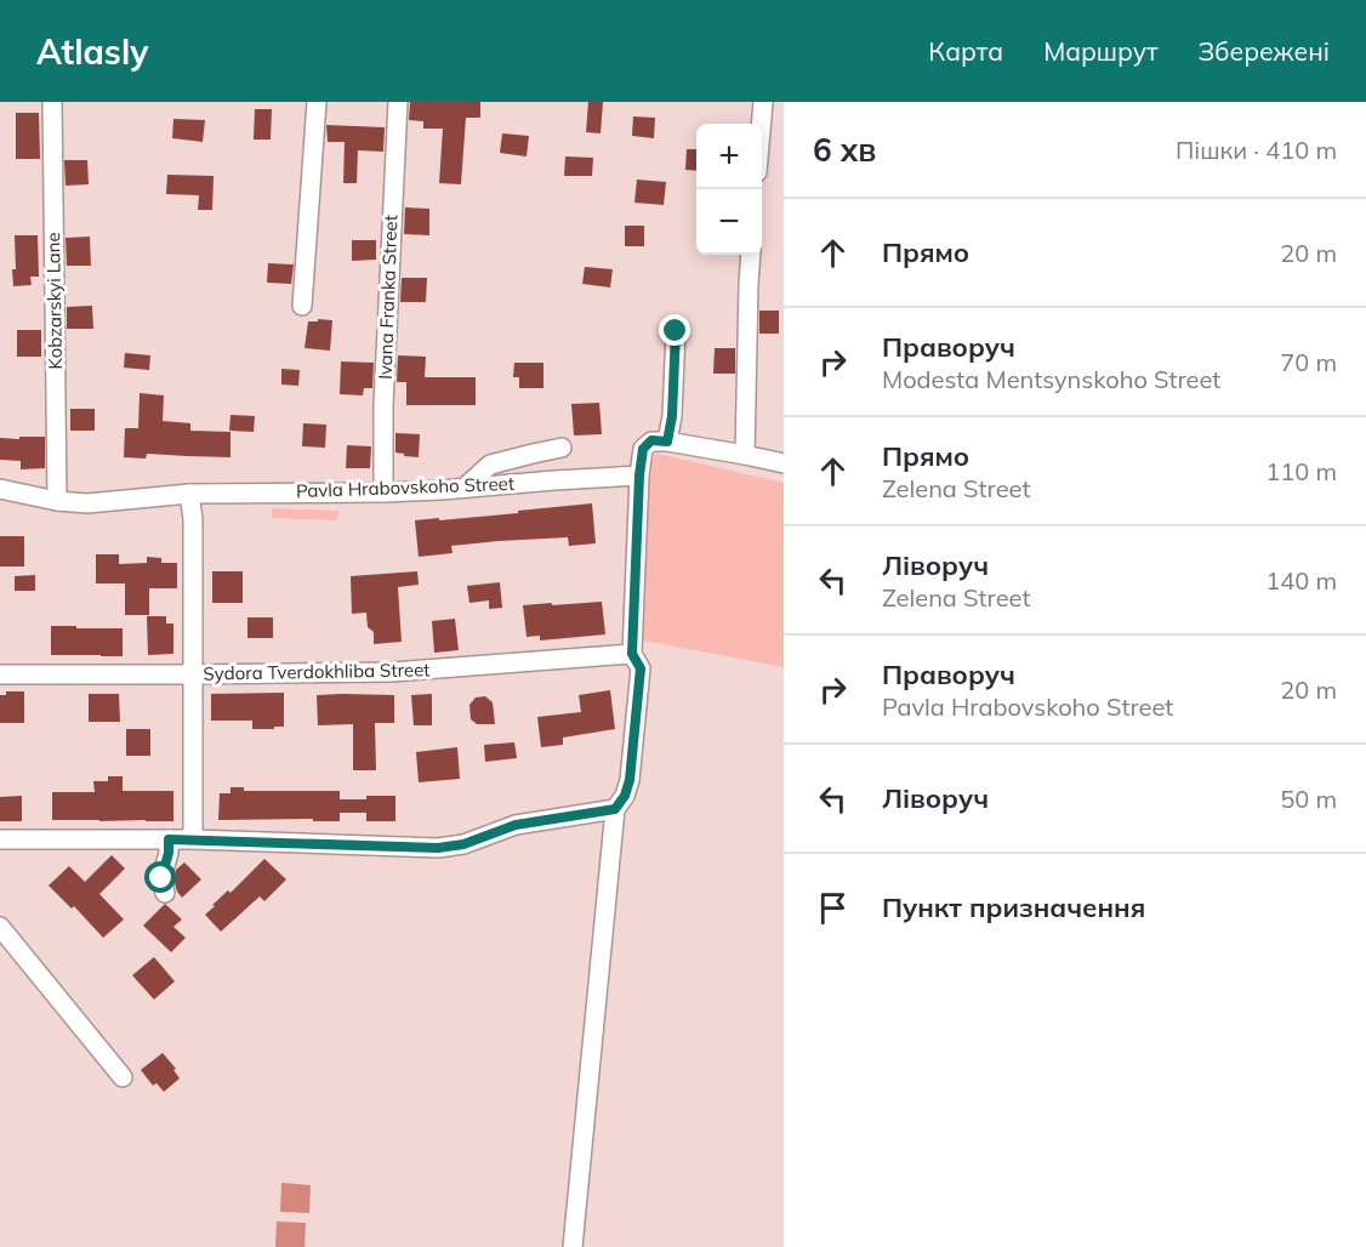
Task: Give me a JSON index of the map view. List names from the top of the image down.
{
  "streets": {
    "street": [
      "Ivana Franka Street",
      "Kobzarskyi Lane",
      "Pavla Hrabovskoho Street",
      "Sydora Tverdokhliba Street"
    ]
  },
  "crossings": [
    ["Ivana Franka Street", "Pavla Hrabovskoho Street"],
    ["Kobzarskyi Lane", "Pavla Hrabovskoho Street"]
  ],
  "page": {
    "header": "Atlasly",
    "nav": ["Карта", "Маршрут", "Збережені"],
    "heading": ["6 хв", "Пішки · 410 m"],
    "map_buttons": ["+", "−"],
    "list": [
      ["Прямо", "20 m"],
      ["Праворуч", "Modesta Mentsynskoho Street", "70 m"],
      ["Прямо", "Zelena Street", "110 m"],
      ["Ліворуч", "Zelena Street", "140 m"],
      ["Праворуч", "Pavla Hrabovskoho Street", "20 m"],
      ["Ліворуч", "50 m"],
      "Пункт призначення"
    ]
  }
}
